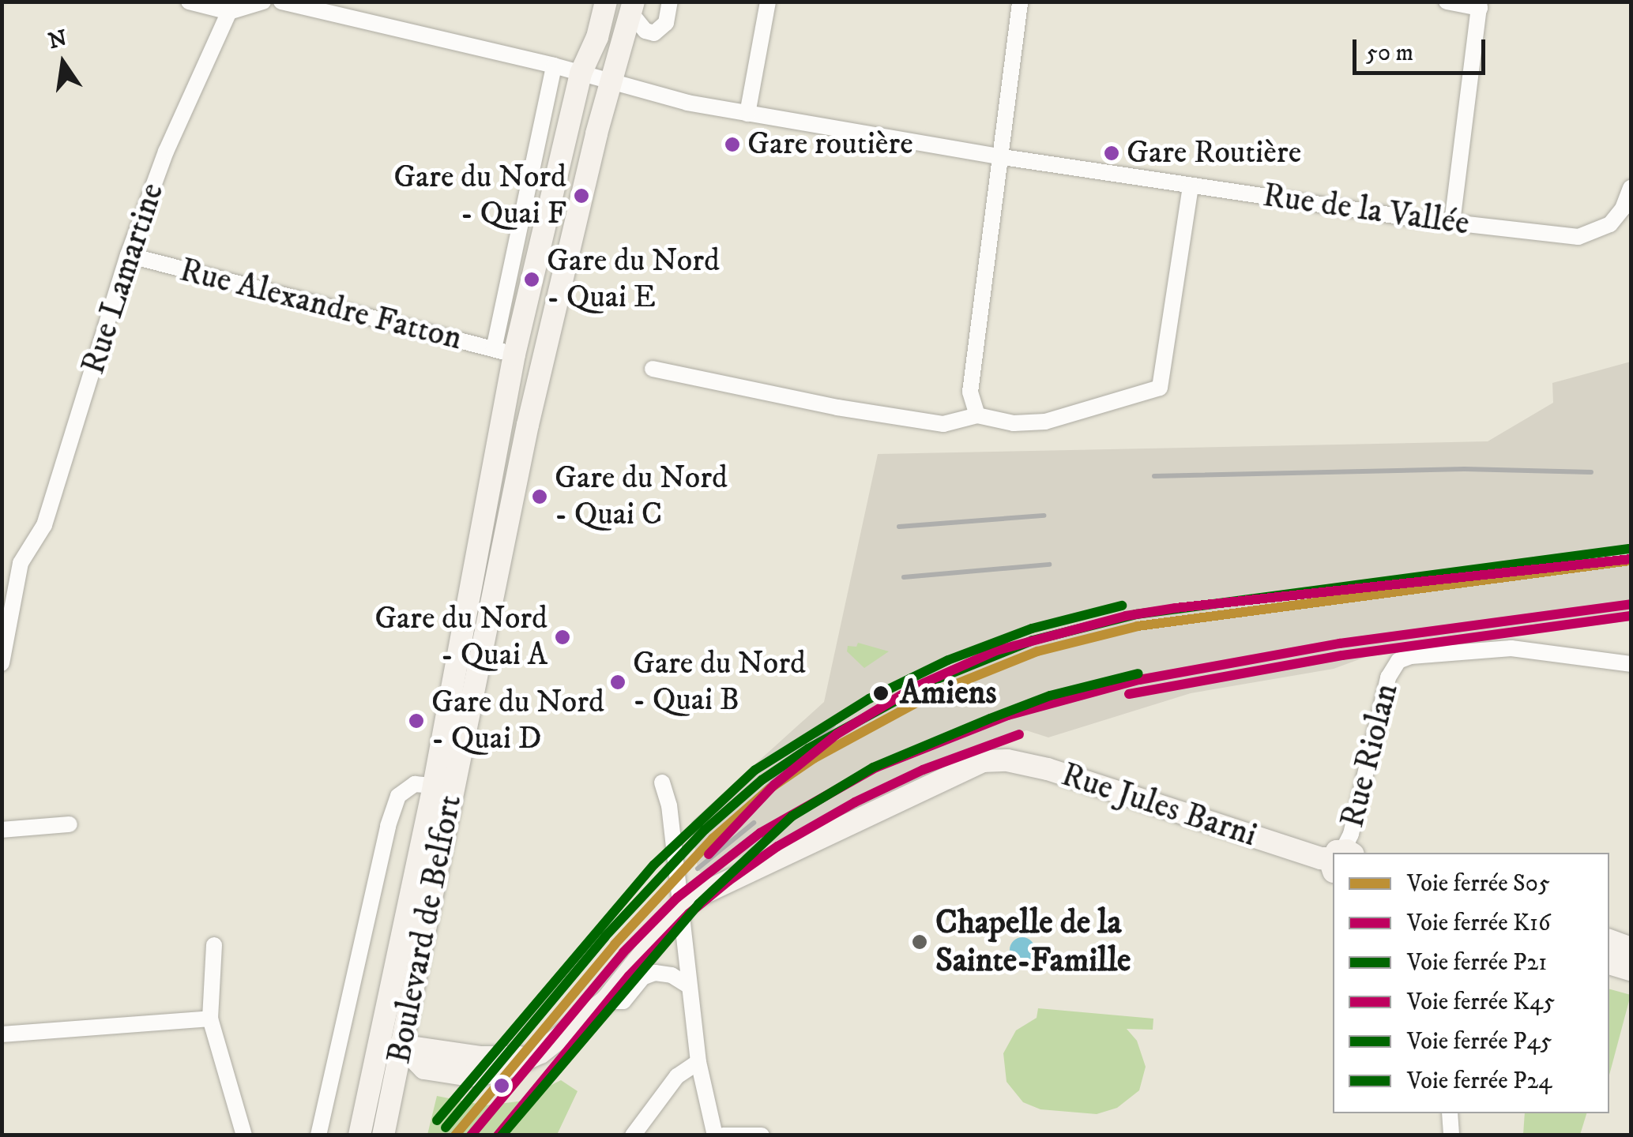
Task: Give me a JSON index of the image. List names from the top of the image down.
{
  "streets": {
    "main road": ["Rue Jules Barni", "Boulevard de Belfort"],
    "street": [
      "Rue de la Vallée",
      "Rue Lamartine",
      "Rue Alexandre Fatton",
      "Rue Riolan"
    ]
  },
  "crossings": [
    ["Rue de la Vallée", "Boulevard de Belfort"],
    ["Rue Lamartine", "Rue Alexandre Fatton"],
    ["Rue Alexandre Fatton", "Boulevard de Belfort"]
  ],
  "places": [
    "Gare routière",
    "Gare Routière",
    "Gare du Nord - Quai F",
    "Gare du Nord - Quai E",
    "Gare du Nord - Quai C",
    "Gare du Nord - Quai A",
    "Gare du Nord - Quai B",
    "Amiens",
    "Gare du Nord - Quai D",
    "Chapelle de la Sainte-Famille"
  ],
  "lines": [
    "rail line P21",
    "rail line K45",
    "rail line S05",
    "rail line K16",
    "rail line P45",
    "rail line P24"
  ],
  "legend": [
    "Voie ferrée S05",
    "Voie ferrée K16",
    "Voie ferrée P21",
    "Voie ferrée K45",
    "Voie ferrée P45",
    "Voie ferrée P24"
  ],
  "scale_bar": "50 m",
  "north": "top"
}
